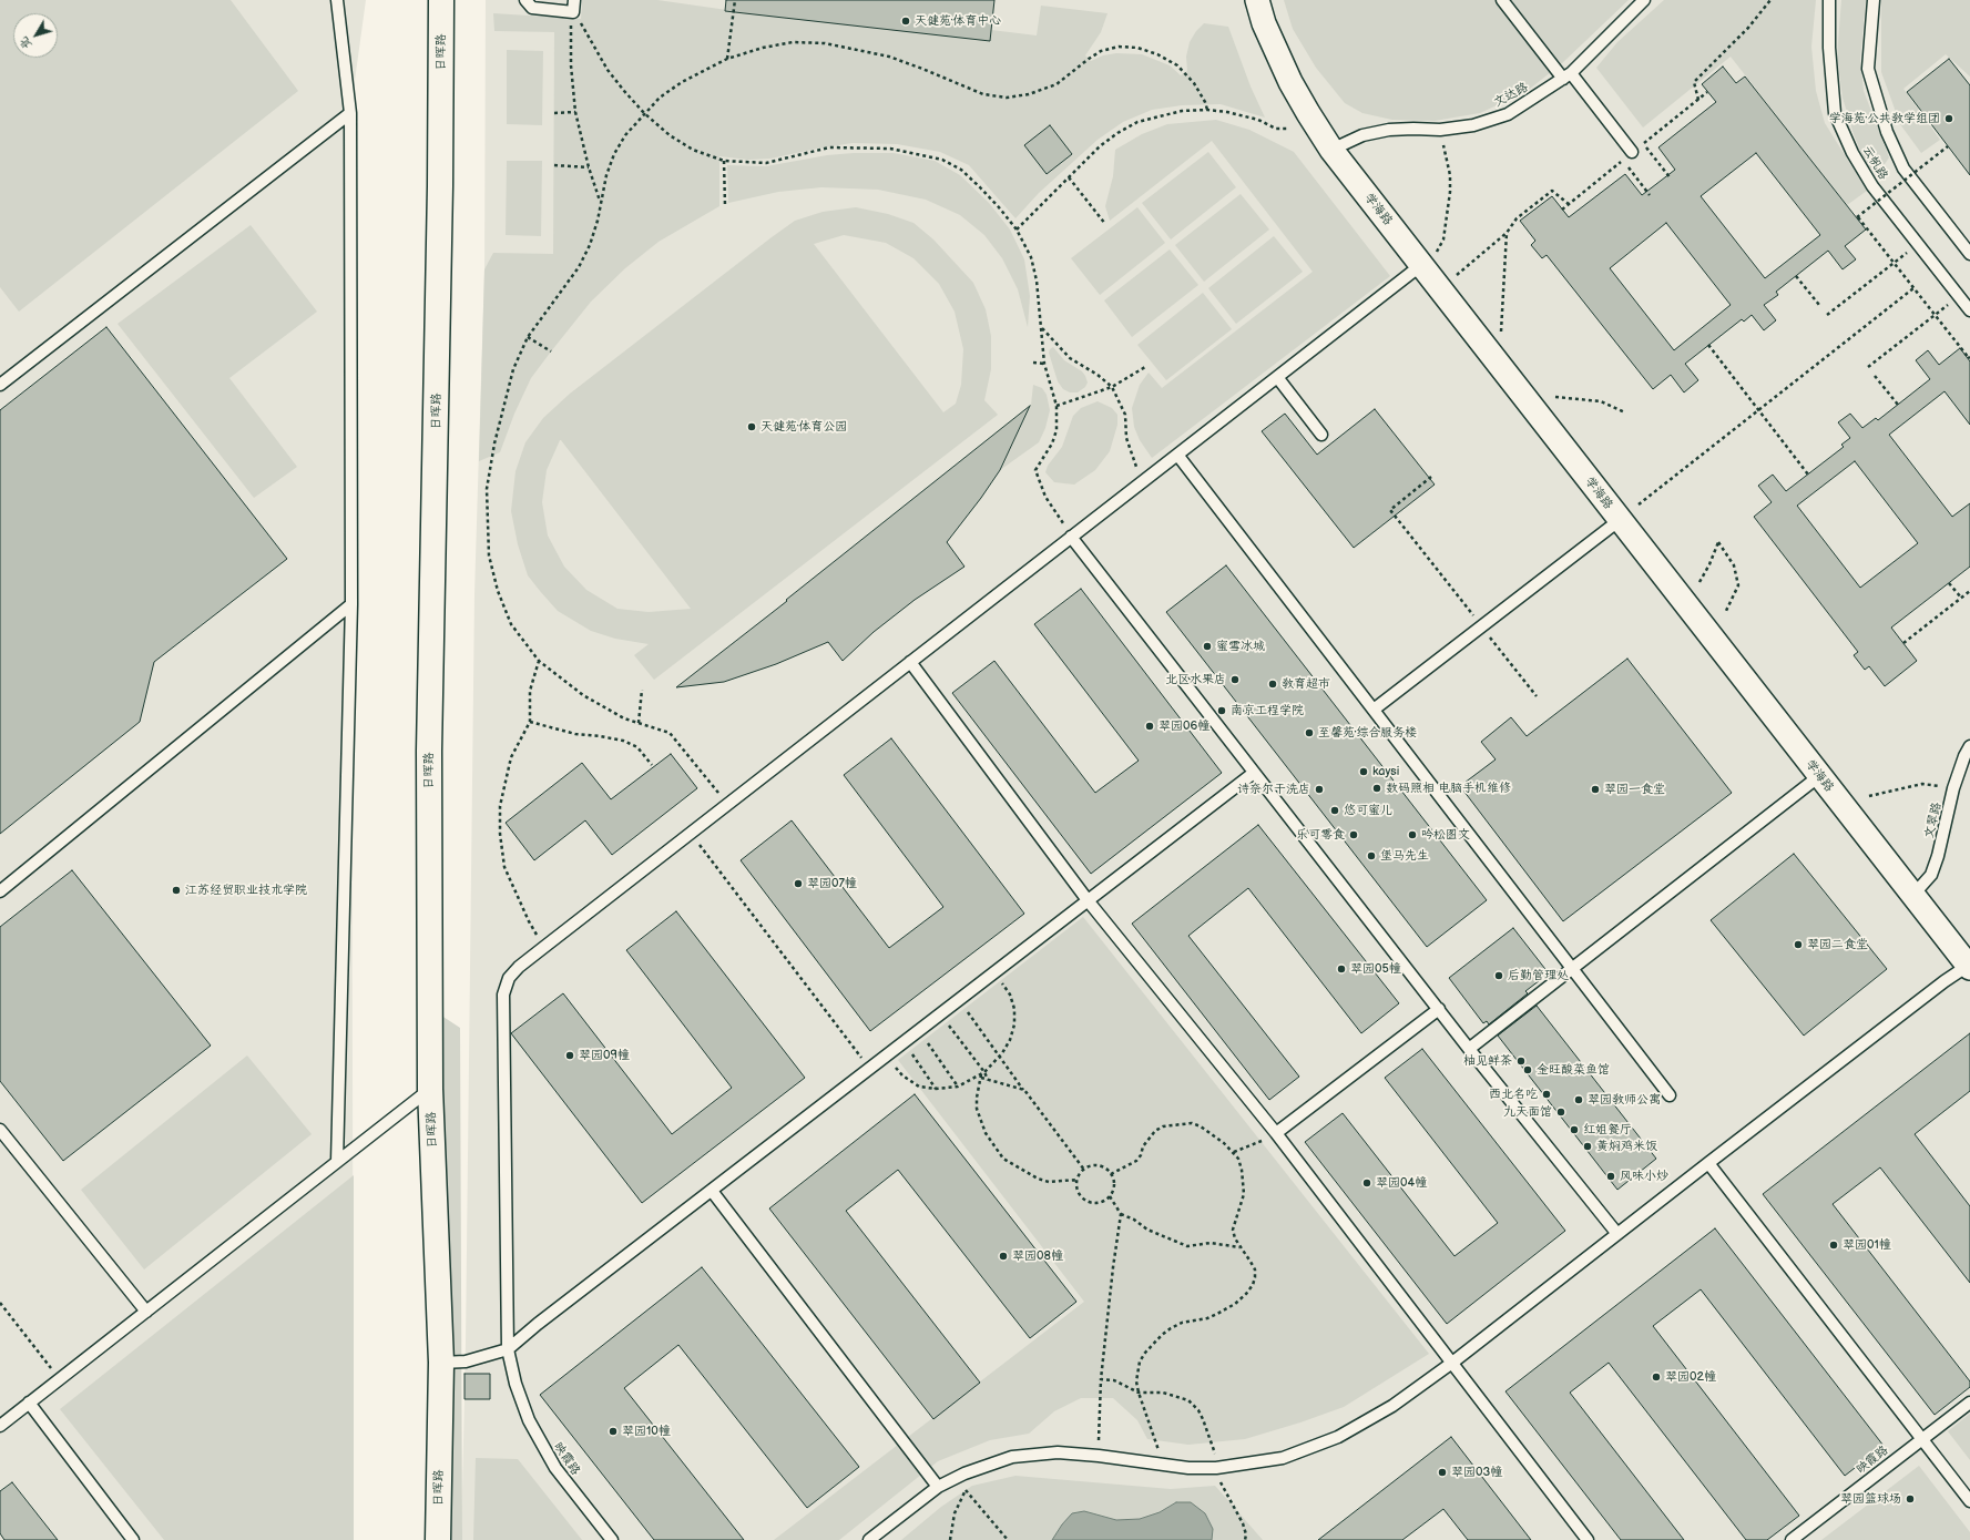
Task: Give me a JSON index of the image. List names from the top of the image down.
{
  "streets": {
    "street": ["日晖路", "学海路"],
    "lane": [
      "文达路",
      "云帆路",
      "文翠路",
      "映霞路"
    ]
  },
  "crossings": [
    ["文达路", "学海路"],
    ["学海路", "文翠路"],
    ["学海路", "映霞路"]
  ],
  "places": [
    "天健苑·体育中心",
    "学海苑·公共教学组团",
    "天健苑·体育公园",
    "蜜雪冰城",
    "北区水果店",
    "教育超市",
    "南京工程学院",
    "翠园06幢",
    "至馨苑·综合服务楼",
    "kaysi",
    "数码照相 电脑手机维修",
    "诗奈尔干洗店",
    "翠园一食堂",
    "悠可蜜儿",
    "乐可零食",
    "吟松图文",
    "堡马先生",
    "翠园07幢",
    "江苏经贸职业技术学院",
    "翠园二食堂",
    "翠园05幢",
    "后勤管理处",
    "翠园09幢",
    "柚见鲜茶",
    "金旺酸菜鱼馆",
    "西北名吃",
    "翠园教师公寓",
    "九天面馆",
    "红姐餐厅",
    "黄焖鸡米饭",
    "风味小炒",
    "翠园04幢",
    "翠园01幢",
    "翠园08幢",
    "翠园02幢",
    "翠园10幢",
    "翠园03幢",
    "翠园篮球场"
  ],
  "north": "bottom left"
}
